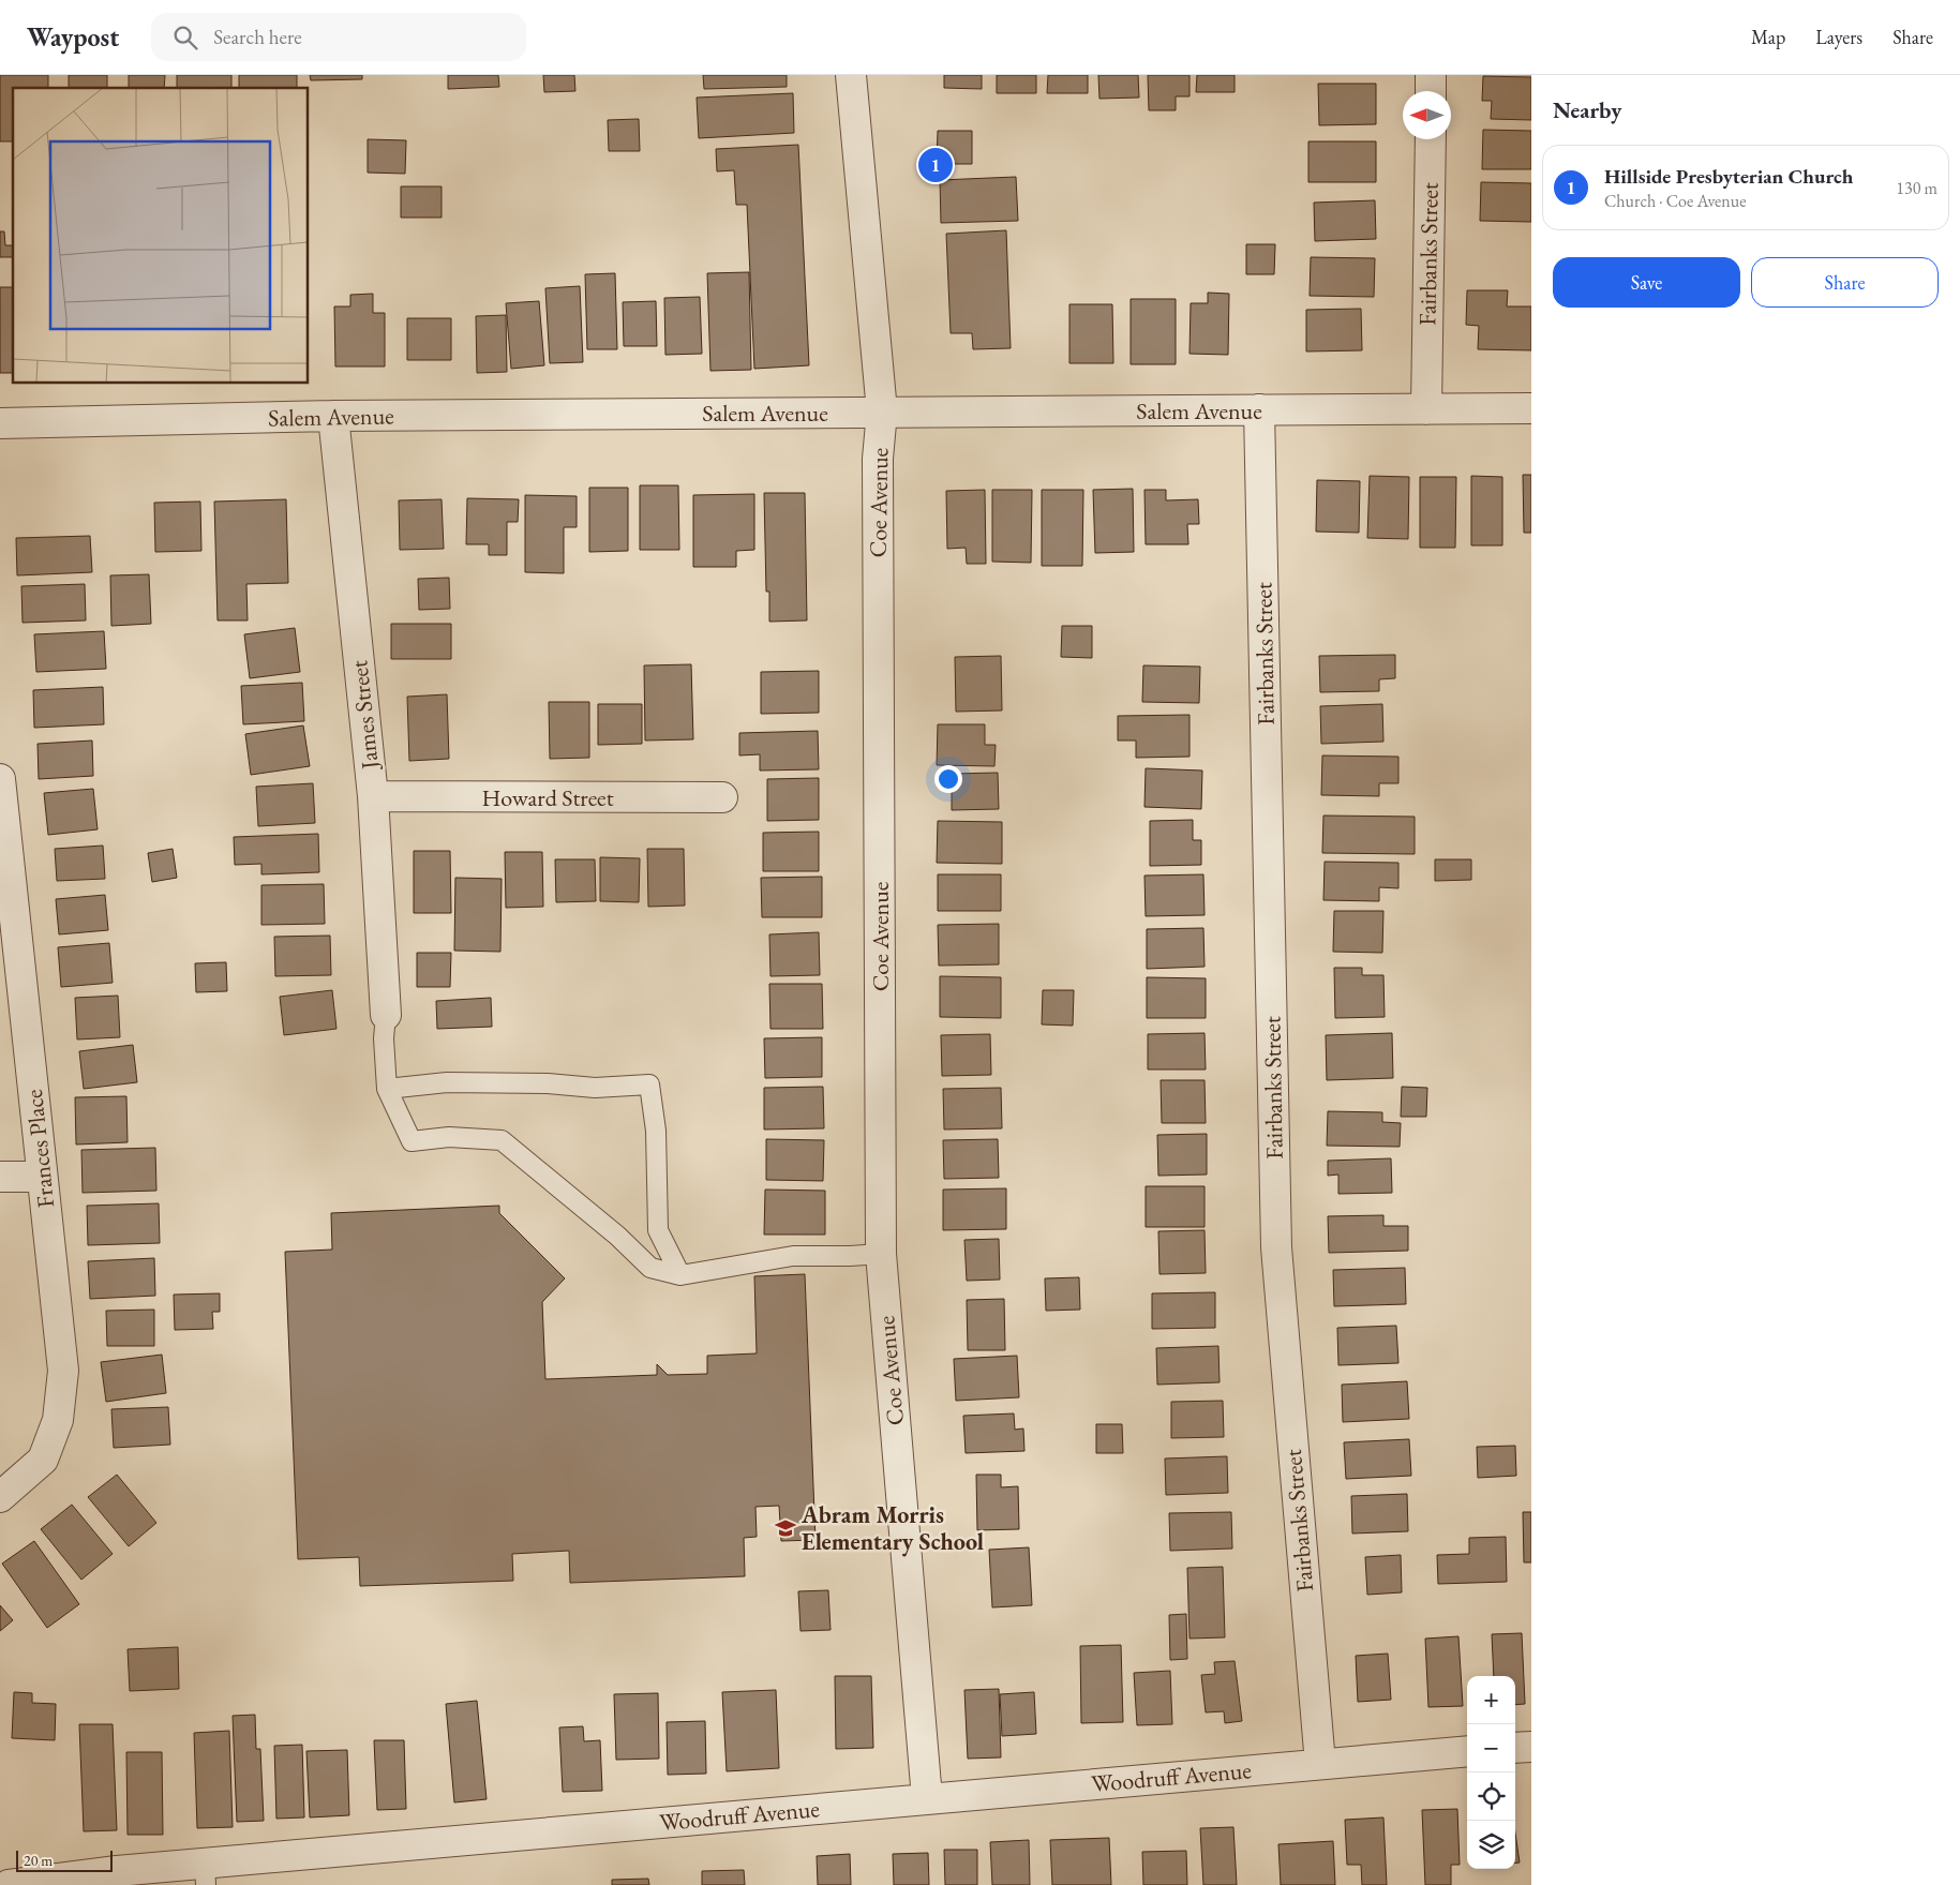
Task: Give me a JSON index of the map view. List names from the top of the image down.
{
  "streets": {
    "street": [
      "Fairbanks Street",
      "Salem Avenue",
      "Coe Avenue",
      "James Street",
      "Howard Street",
      "Frances Place",
      "Woodruff Avenue"
    ]
  },
  "crossings": [
    ["Fairbanks Street", "Salem Avenue"],
    ["Fairbanks Street", "Woodruff Avenue"],
    ["Salem Avenue", "Coe Avenue"],
    ["Salem Avenue", "James Street"],
    ["Coe Avenue", "Woodruff Avenue"],
    ["James Street", "Howard Street"]
  ],
  "places": {
    "school or university": ["Abram Morris Elementary School"]
  },
  "scale_bar": "20 m",
  "north": "left",
  "page": {
    "header": "Waypost",
    "search": "Search here",
    "nav": ["Map", "Layers", "Share"],
    "heading": "Nearby",
    "list": [
      {
        "mark": "1",
        "name": "Hillside Presbyterian Church",
        "note": "Church · Coe Avenue",
        "value": "130 m"
      }
    ],
    "pins": "1",
    "buttons": ["Save", "Share"],
    "map_buttons": ["+", "−"],
    "scale": "20 m"
  }
}
